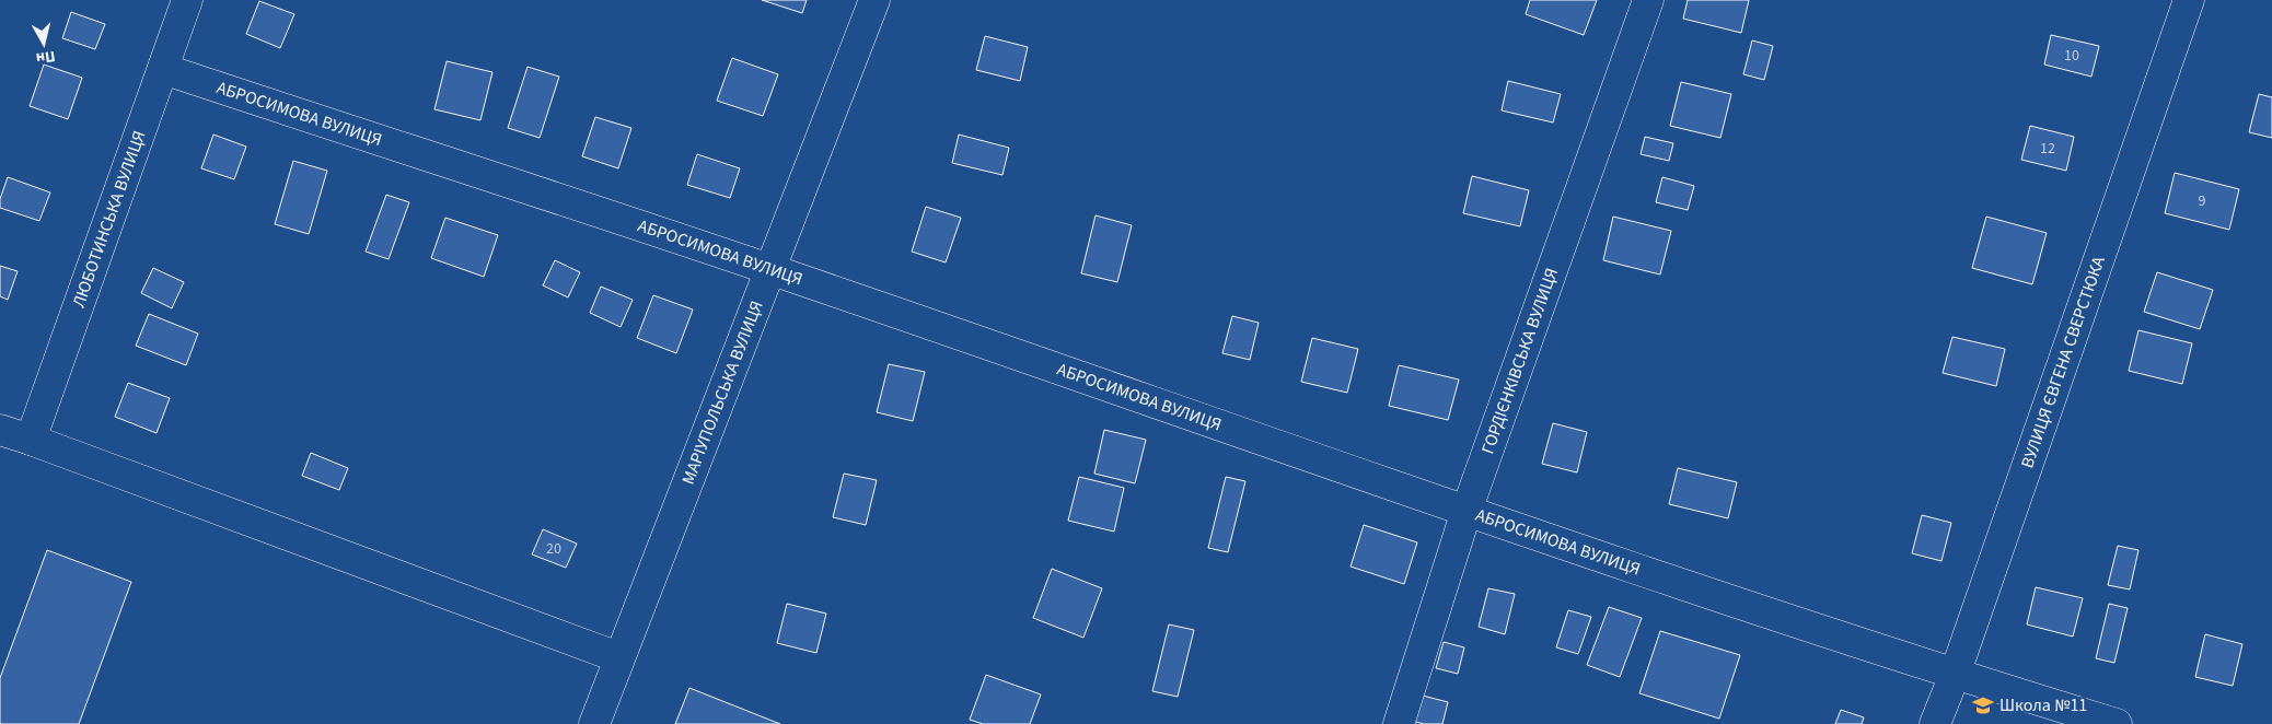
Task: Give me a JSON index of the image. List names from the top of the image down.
{
  "streets": {
    "street": [
      "АБРОСИМОВА ВУЛИЦЯ",
      "ЛЮБОТИНСЬКА ВУЛИЦЯ",
      "ГОРДІЄНКІВСЬКА ВУЛИЦЯ",
      "ВУЛИЦЯ ЄВГЕНА СВЕРСТЮКА",
      "МАРІУПОЛЬСЬКА ВУЛИЦЯ"
    ]
  },
  "crossings": [
    ["АБРОСИМОВА ВУЛИЦЯ", "ЛЮБОТИНСЬКА ВУЛИЦЯ"],
    ["АБРОСИМОВА ВУЛИЦЯ", "ГОРДІЄНКІВСЬКА ВУЛИЦЯ"],
    ["АБРОСИМОВА ВУЛИЦЯ", "ВУЛИЦЯ ЄВГЕНА СВЕРСТЮКА"],
    ["АБРОСИМОВА ВУЛИЦЯ", "МАРІУПОЛЬСЬКА ВУЛИЦЯ"]
  ],
  "places": {
    "school or university": ["Школа №11"]
  },
  "house_numbers": [
    "10",
    "12",
    "9",
    "20"
  ],
  "north": "bottom"
}
